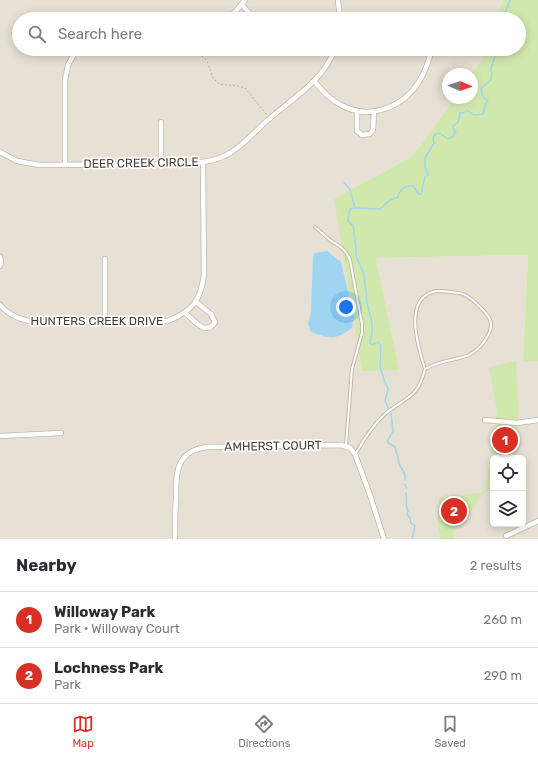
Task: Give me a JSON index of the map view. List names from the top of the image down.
{
  "streets": {
    "street": ["DEER CREEK CIRCLE", "HUNTERS CREEK DRIVE", "AMHERST COURT"]
  },
  "crossings": [
    ["DEER CREEK CIRCLE", "HUNTERS CREEK DRIVE"]
  ],
  "north": "right",
  "page": {
    "search": "Search here",
    "pins": ["1", "2"],
    "heading": ["Nearby", "2 results"],
    "list": [
      {
        "mark": "1",
        "name": "Willoway Park",
        "note": "Park · Willoway Court",
        "value": "260 m"
      },
      {
        "mark": "2",
        "name": "Lochness Park",
        "note": "Park",
        "value": "290 m"
      }
    ],
    "nav": ["Map", "Directions", "Saved"]
  }
}
